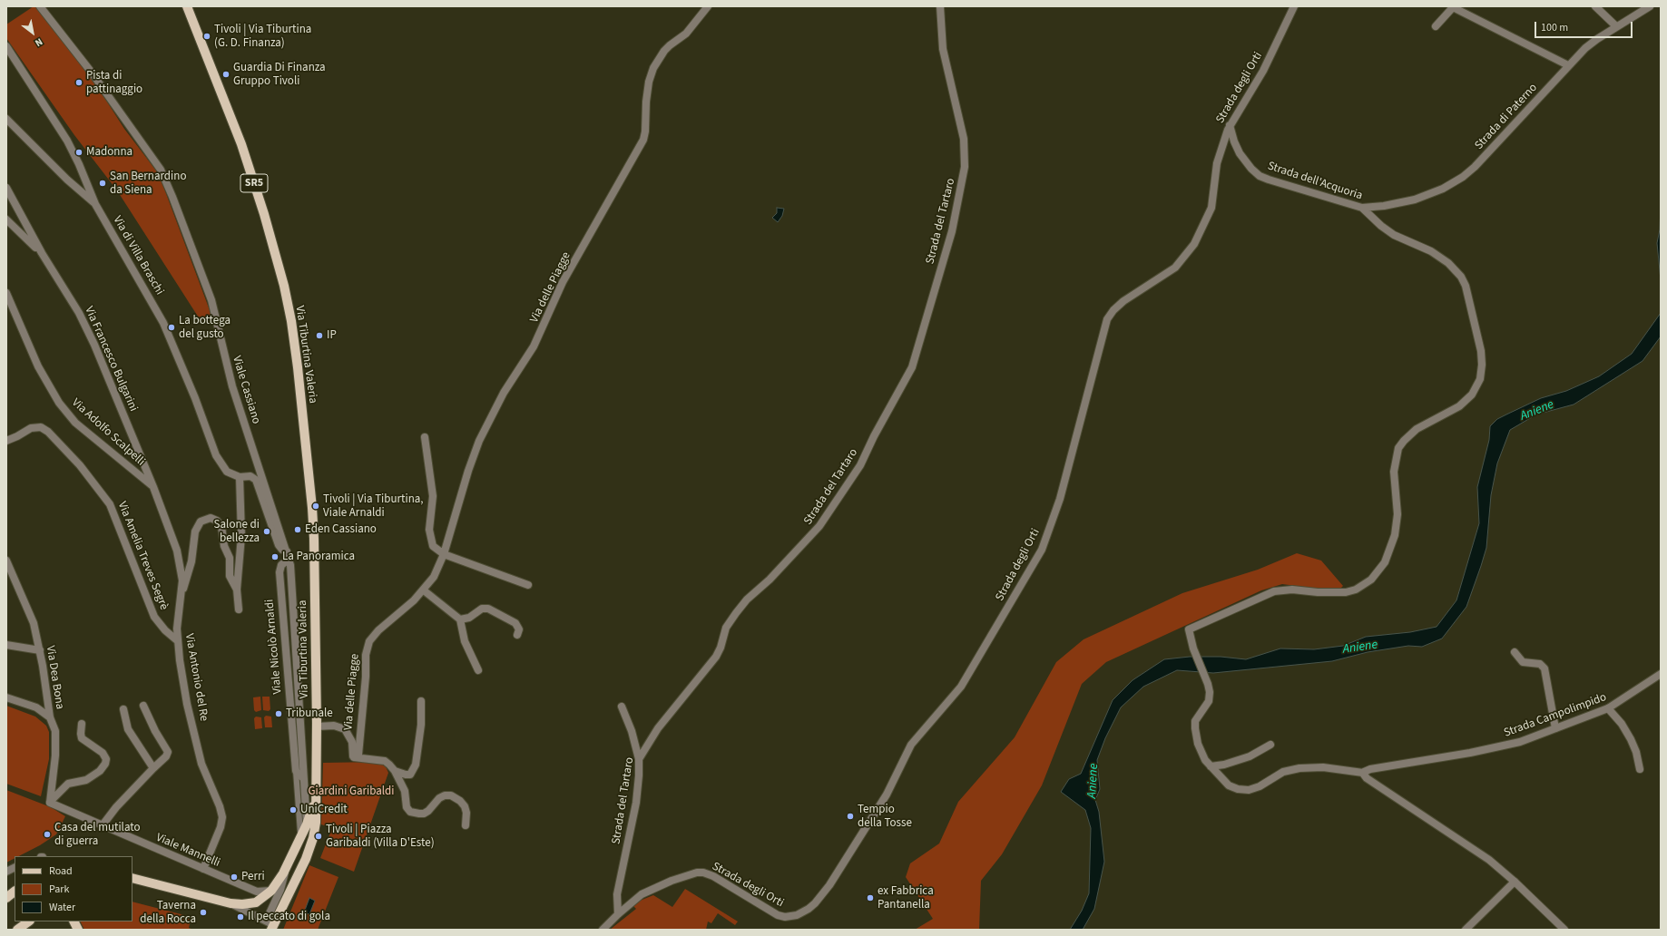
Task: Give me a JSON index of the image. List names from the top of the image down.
{
  "streets": {
    "main road": ["SR5", "Via Tiburtina Valeria"],
    "street": [
      "Strada degli Orti",
      "Strada di Paterno",
      "Strada dell'Acquoria",
      "Strada del Tartaro",
      "Via di Villa Braschi",
      "Via delle Piagge",
      "Via Francesco Bulgarini",
      "Viale Cassiano",
      "Via Adolfo Scalpelli",
      "Via Amelia Treves Segrè",
      "Viale Nicolò Arnaldi",
      "Via Dea Bona",
      "Via Antonio del Re",
      "Strada Campolimpido",
      "Viale Mannelli"
    ]
  },
  "crossings": [
    ["Strada degli Orti", "Strada dell'Acquoria"],
    ["Strada degli Orti", "Strada del Tartaro"],
    ["Strada di Paterno", "Strada dell'Acquoria"],
    ["Via di Villa Braschi", "Viale Cassiano"],
    ["Via di Villa Braschi", "Viale Nicolò Arnaldi"],
    ["Via delle Piagge", "Via Tiburtina Valeria"],
    ["Via Francesco Bulgarini", "Via Adolfo Scalpelli"],
    ["Via Francesco Bulgarini", "Via Antonio del Re"],
    ["Viale Cassiano", "Viale Nicolò Arnaldi"],
    ["Via Adolfo Scalpelli", "Via Antonio del Re"],
    ["Via Amelia Treves Segrè", "Via Antonio del Re"],
    ["Via Dea Bona", "Viale Mannelli"],
    ["Via Antonio del Re", "Viale Mannelli"]
  ],
  "water": ["Aniene"],
  "parks": ["Giardini Garibaldi"],
  "places": [
    "Tivoli | Via Tiburtina (G. D. Finanza)",
    "Guardia Di Finanza Gruppo Tivoli",
    "Pista di pattinaggio",
    "Madonna",
    "San Bernardino da Siena",
    "La bottega del gusto",
    "IP",
    "Tivoli | Via Tiburtina, Viale Arnaldi",
    "Eden Cassiano",
    "Salone di bellezza",
    "La Panoramica",
    "Tribunale",
    "UniCredit",
    "Tempio della Tosse",
    "Casa del mutilato di guerra",
    "Tivoli | Piazza Garibaldi (Villa D'Este)",
    "Perri",
    "ex Fabbrica Pantanella",
    "Taverna della Rocca",
    "Il peccato di gola"
  ],
  "legend": ["Road", "Park", "Water"],
  "scale_bar": "100 m",
  "north": "bottom right"
}
